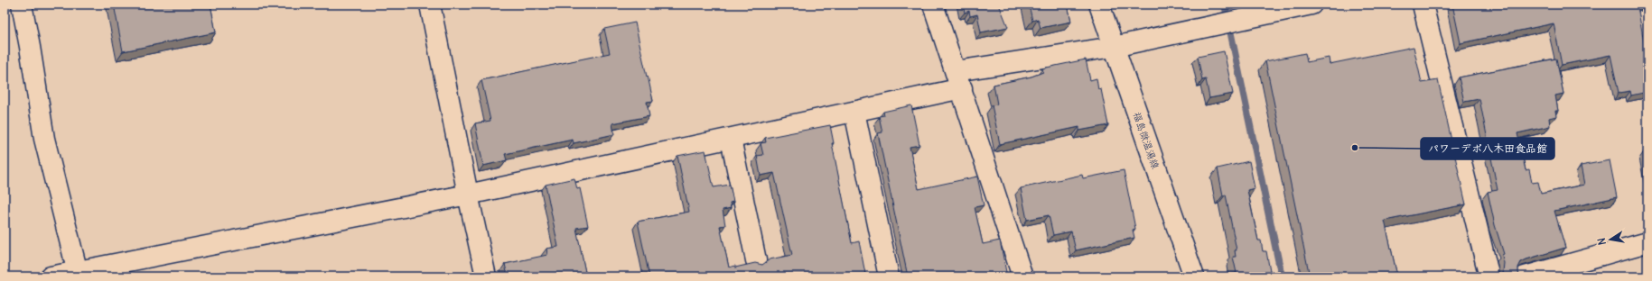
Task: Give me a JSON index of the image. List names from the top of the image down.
{
  "streets": {
    "street": ["福島微温湯線"]
  },
  "places": ["パワーデポ八木田食品館"],
  "north": "left"
}
